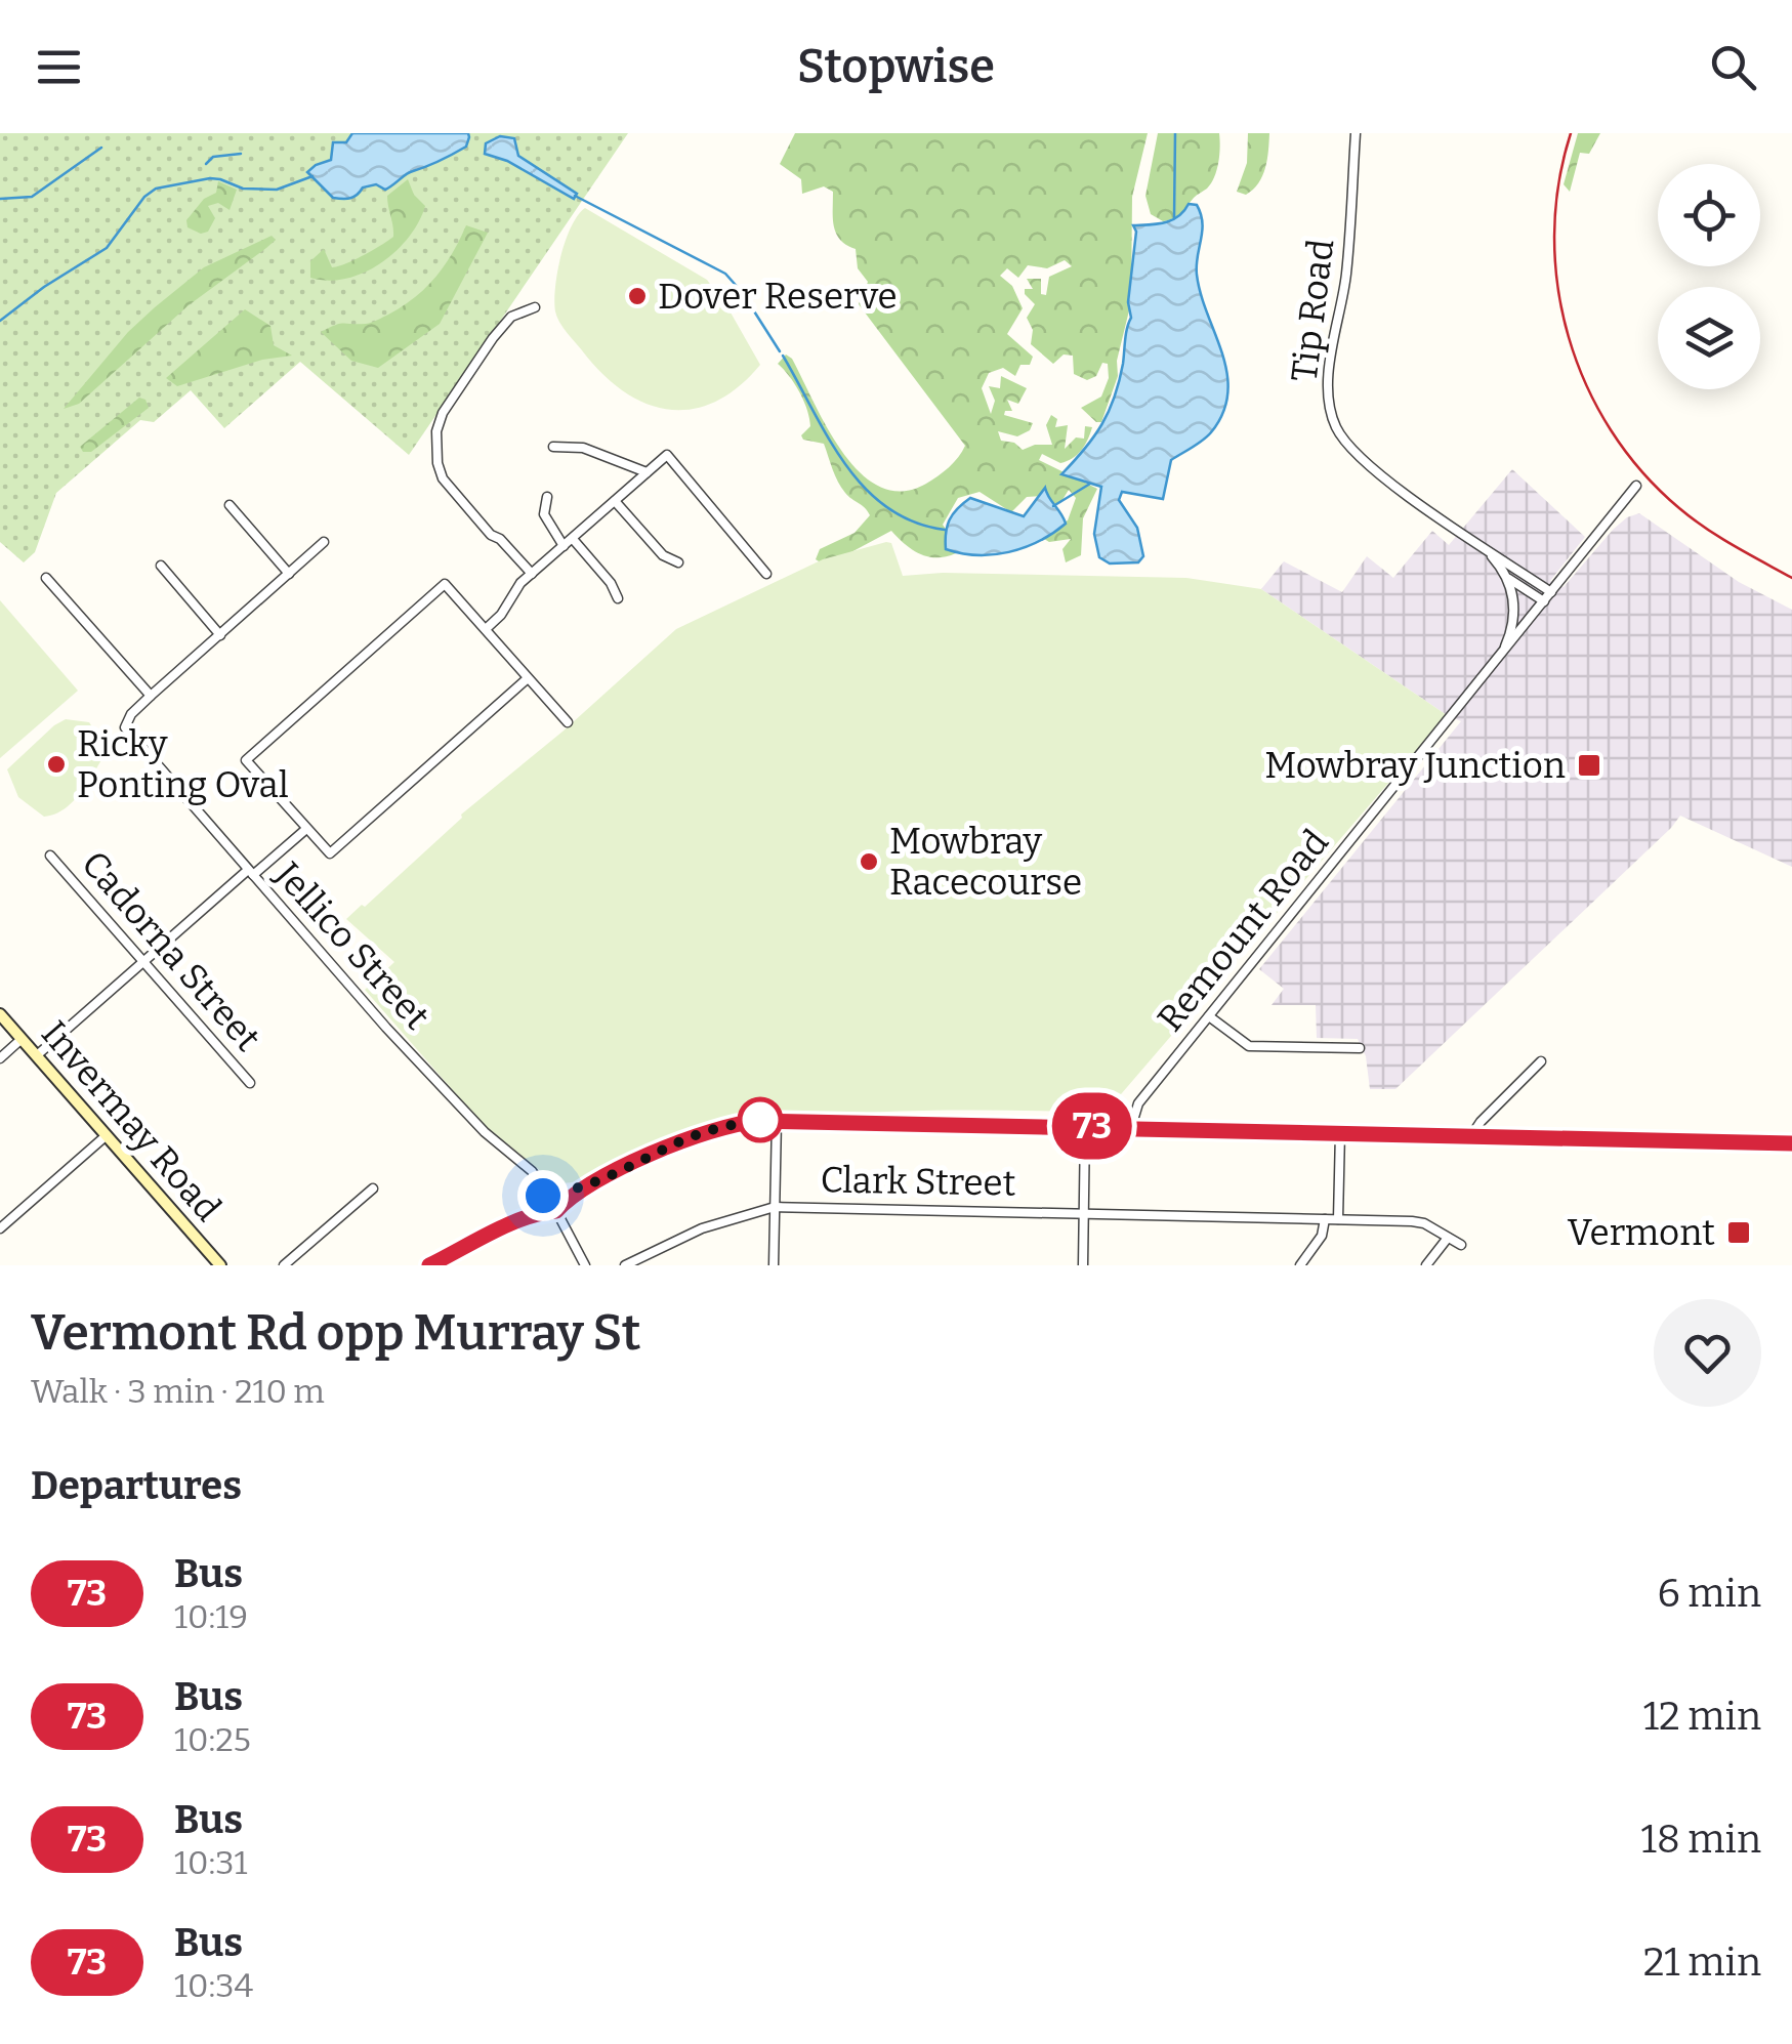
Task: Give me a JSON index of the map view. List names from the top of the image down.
{
  "streets": {
    "street": [
      "Tip Road",
      "Remount Road",
      "Jellico Street",
      "Cadorna Street",
      "Invermay Road",
      "Clark Street"
    ]
  },
  "crossings": [
    ["Tip Road", "Remount Road"]
  ],
  "places": {
    "other": ["Dover Reserve", "Ricky Ponting Oval", "Mowbray Racecourse"],
    "transit": ["Mowbray Junction", "Vermont"]
  },
  "lines": ["bus line 73"],
  "page": {
    "header": "Stopwise",
    "on_map": "73",
    "heading": [
      ["Vermont Rd opp Murray St", "Walk · 3 min · 210 m"],
      "Departures"
    ],
    "list": [
      {
        "mark": "73",
        "name": "Bus",
        "note": "10:19",
        "value": "6 min"
      },
      {
        "mark": "73",
        "name": "Bus",
        "note": "10:25",
        "value": "12 min"
      },
      {
        "mark": "73",
        "name": "Bus",
        "note": "10:31",
        "value": "18 min"
      },
      {
        "mark": "73",
        "name": "Bus",
        "note": "10:34",
        "value": "21 min"
      }
    ]
  }
}
